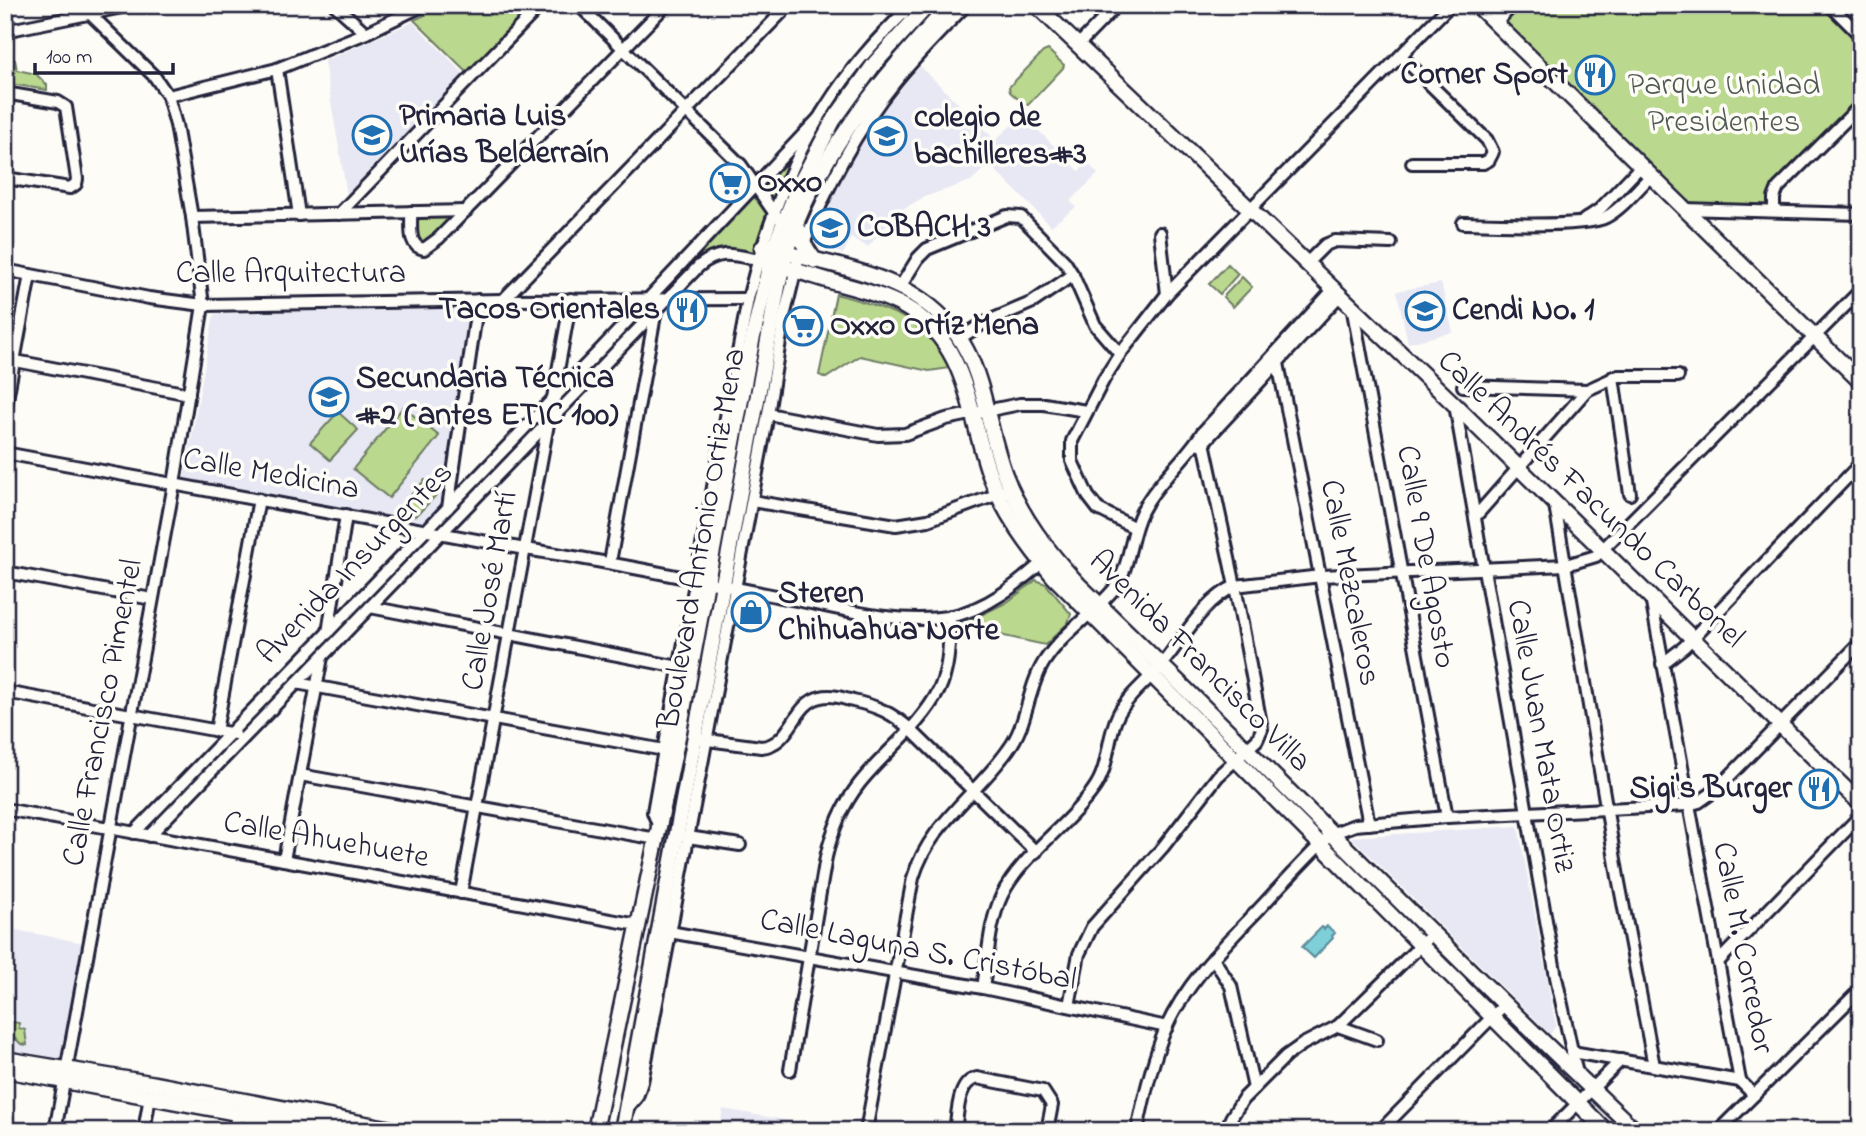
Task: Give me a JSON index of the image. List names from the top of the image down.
{
  "streets": {
    "main road": ["Calle Andrés Facundo Carbonel", "Boulevard Antonio Ortiz Mena", "Avenida Francisco Villa"],
    "street": [
      "Calle Arquitectura",
      "Calle Medicina",
      "Calle 9 De Agosto",
      "Avenida Insurgentes",
      "Calle Mezcaleros",
      "Calle José Martí",
      "Calle Francisco Pimentel",
      "Calle Juan Mata Ortiz",
      "Calle Ahuehuete",
      "Calle M. Corredor",
      "Calle Laguna S. Cristóbal"
    ]
  },
  "crossings": [
    ["Calle Arquitectura", "Avenida Insurgentes"],
    ["Calle Arquitectura", "Calle José Martí"],
    ["Calle Arquitectura", "Calle Francisco Pimentel"],
    ["Calle Medicina", "Boulevard Antonio Ortiz Mena"],
    ["Calle Medicina", "Avenida Insurgentes"],
    ["Calle Medicina", "Calle José Martí"],
    ["Calle Medicina", "Avenida Francisco Villa"],
    ["Calle Medicina", "Calle Francisco Pimentel"],
    ["Calle Andrés Facundo Carbonel", "Calle 9 De Agosto"],
    ["Calle Andrés Facundo Carbonel", "Calle Juan Mata Ortiz"],
    ["Calle Andrés Facundo Carbonel", "Calle M. Corredor"],
    ["Boulevard Antonio Ortiz Mena", "Avenida Insurgentes"],
    ["Boulevard Antonio Ortiz Mena", "Avenida Francisco Villa"],
    ["Boulevard Antonio Ortiz Mena", "Calle Ahuehuete"],
    ["Boulevard Antonio Ortiz Mena", "Calle Laguna S. Cristóbal"],
    ["Avenida Insurgentes", "Calle José Martí"],
    ["Avenida Insurgentes", "Avenida Francisco Villa"],
    ["Avenida Insurgentes", "Calle Ahuehuete"],
    ["Calle José Martí", "Calle Ahuehuete"],
    ["Avenida Francisco Villa", "Calle Juan Mata Ortiz"],
    ["Calle Francisco Pimentel", "Calle Ahuehuete"]
  ],
  "parks": ["Parque Unidad Presidentes"],
  "places": {
    "restaurant": ["Corner Sport", "Tacos Orientales", "Sigi's Burger"],
    "school or university": [
      "Primaria Luis Urías Belderraín",
      "colegio de bachilleres#3",
      "COBACH 3",
      "Cendi No. 1",
      "Secundaria Técnica #2 (antes ETIC 100)"
    ],
    "supermarket": ["Oxxo", "Oxxo Ortíz Mena"],
    "shop": ["Steren Chihuahua Norte"]
  },
  "scale_bar": "100 m"
}
